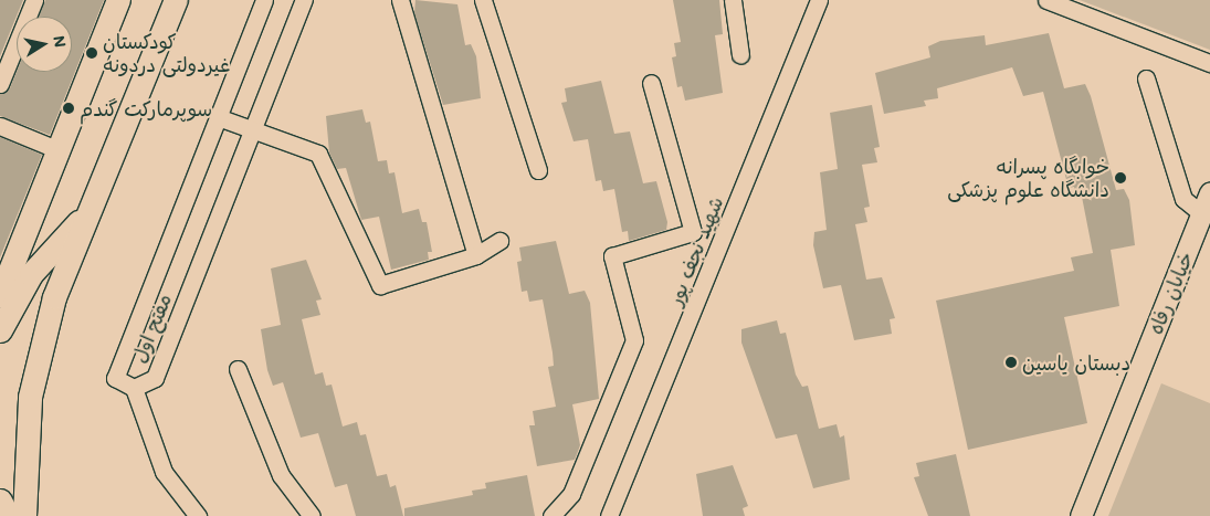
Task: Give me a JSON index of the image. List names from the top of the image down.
{
  "streets": {
    "street": ["شهید نجف پور", "خیابان رفاه", "مفتح اول"]
  },
  "places": [
    "کودکستان غیردولتی دردونه",
    "سوپرمارکت گندم",
    "خوابگاه پسرانه دانشگاه علوم پزشکی",
    "دبستان یاسین"
  ],
  "north": "right"
}
